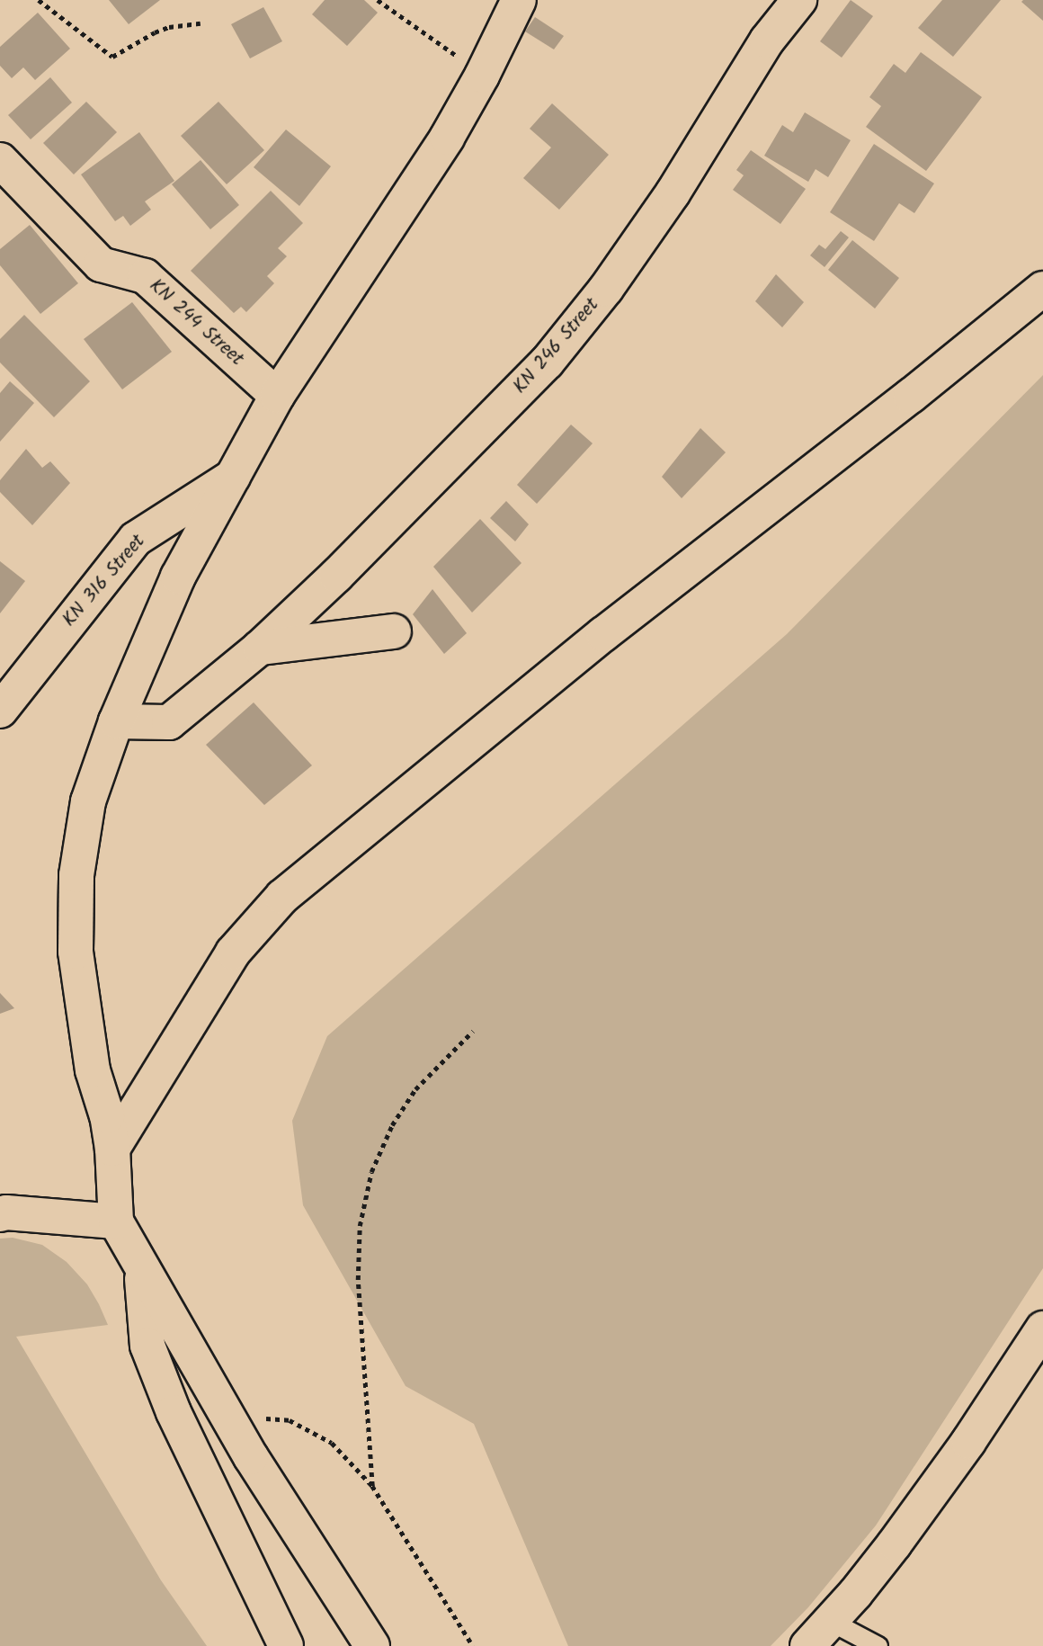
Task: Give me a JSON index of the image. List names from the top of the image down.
{
  "streets": {
    "street": ["KN 244 Street", "KN 246 Street", "KN 316 Street"]
  }
}
